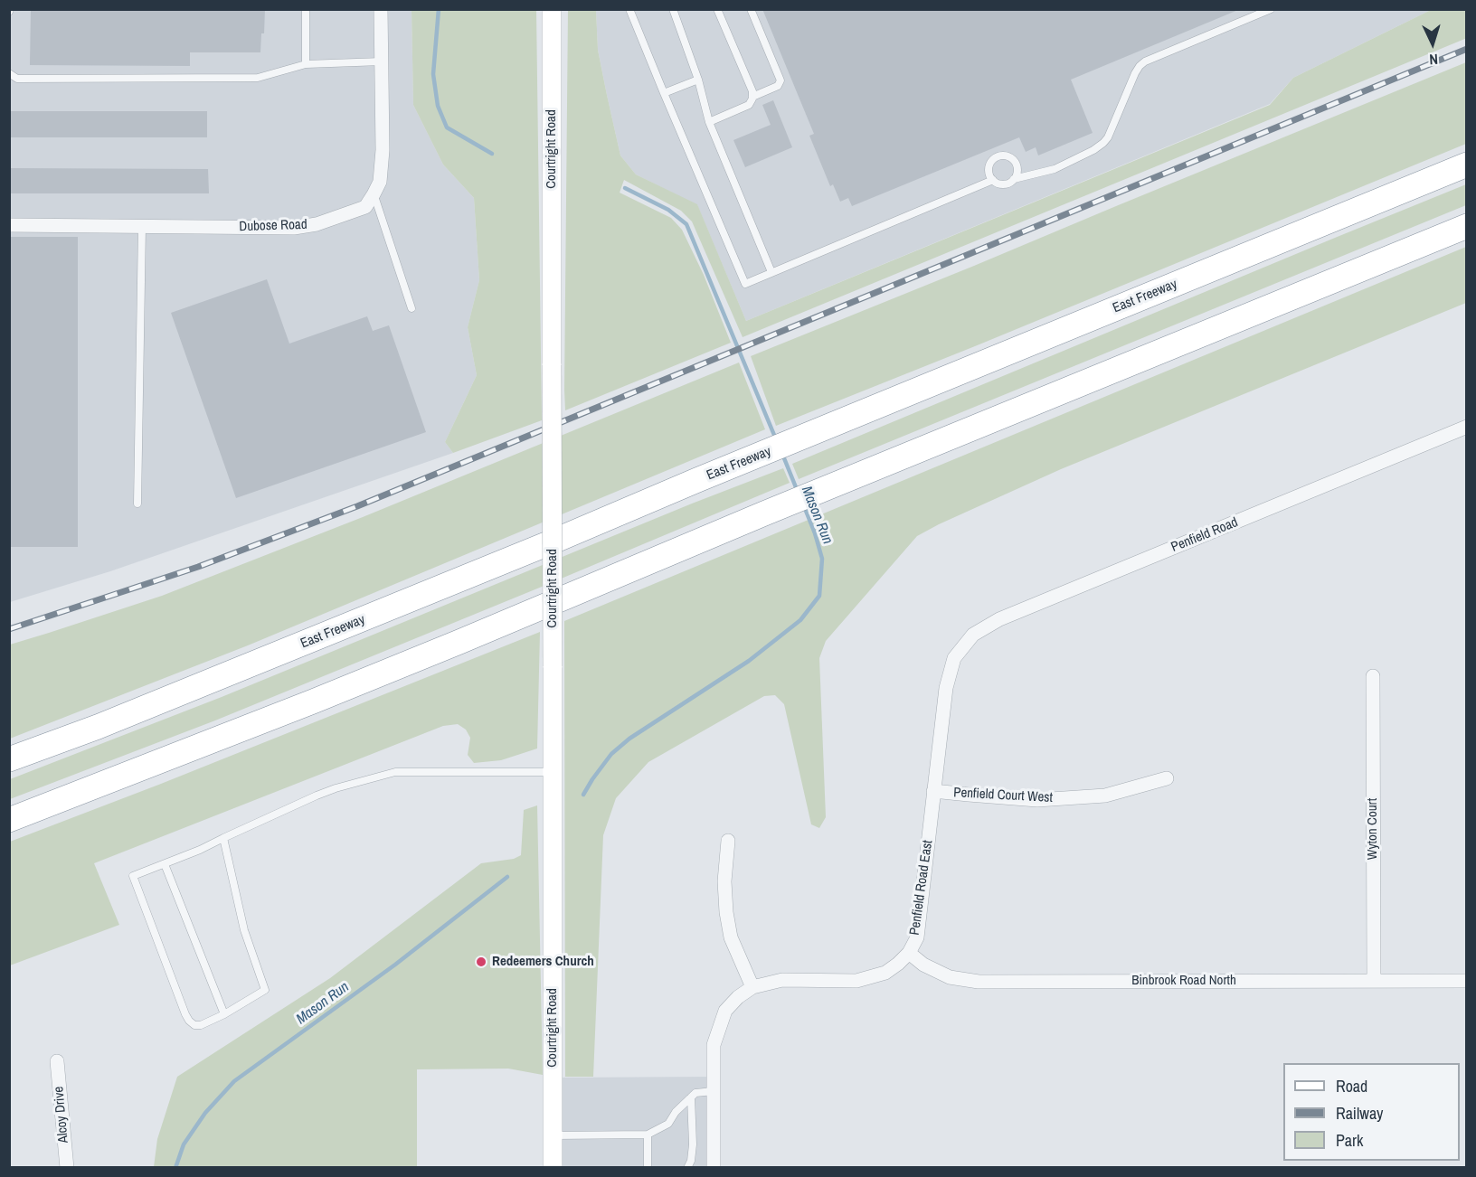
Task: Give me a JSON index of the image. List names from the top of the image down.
{
  "streets": {
    "highway": ["East Freeway"],
    "street": [
      "Courtright Road",
      "Dubose Road",
      "Penfield Road",
      "Penfield Court West",
      "Wyton Court",
      "Penfield Road East",
      "Binbrook Road North",
      "Alcoy Drive"
    ]
  },
  "crossings": [
    ["Penfield Road", "Penfield Road East"],
    ["Penfield Court West", "Penfield Road East"],
    ["Wyton Court", "Binbrook Road North"],
    ["Penfield Road East", "Binbrook Road North"]
  ],
  "water": ["Mason Run"],
  "places": ["Redeemers Church"],
  "legend": ["Road", "Railway", "Park"],
  "north": "bottom"
}
